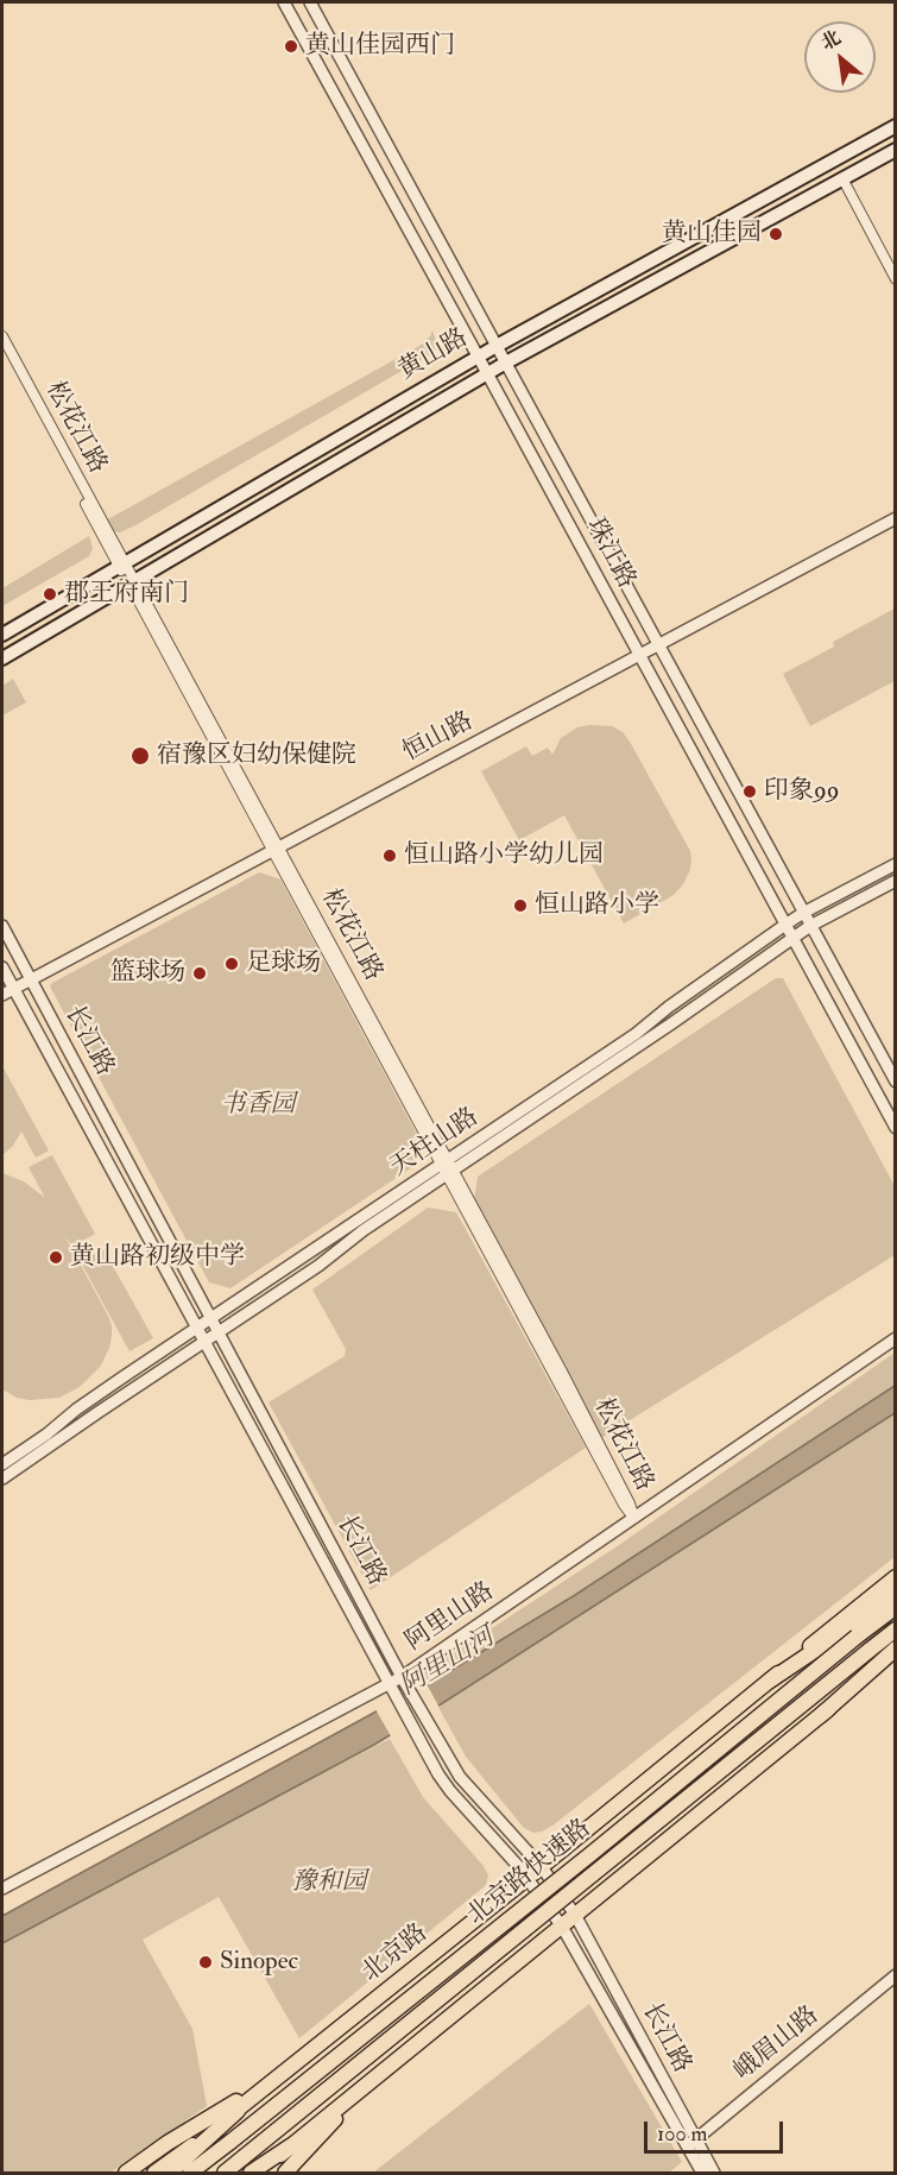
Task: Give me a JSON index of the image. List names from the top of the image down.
{
  "streets": {
    "main road": ["黄山路", "北京路快速路", "北京路"],
    "street": [
      "松花江路",
      "珠江路",
      "恒山路",
      "长江路",
      "天柱山路",
      "阿里山路",
      "峨眉山路"
    ]
  },
  "crossings": [
    ["黄山路", "松花江路"],
    ["黄山路", "珠江路"],
    ["松花江路", "恒山路"],
    ["松花江路", "天柱山路"],
    ["松花江路", "阿里山路"],
    ["珠江路", "恒山路"],
    ["珠江路", "天柱山路"],
    ["恒山路", "长江路"],
    ["长江路", "天柱山路"],
    ["长江路", "阿里山路"],
    ["长江路", "北京路"],
    ["长江路", "峨眉山路"]
  ],
  "water": ["阿里山河"],
  "parks": ["书香园", "豫和园"],
  "places": [
    "黄山佳园西门",
    "黄山佳园",
    "郡王府南门",
    "宿豫区妇幼保健院",
    "印象99",
    "恒山路小学幼儿园",
    "恒山路小学",
    "足球场",
    "篮球场",
    "黄山路初级中学",
    "Sinopec"
  ],
  "scale_bar": "100 m",
  "north": "top left"
}
